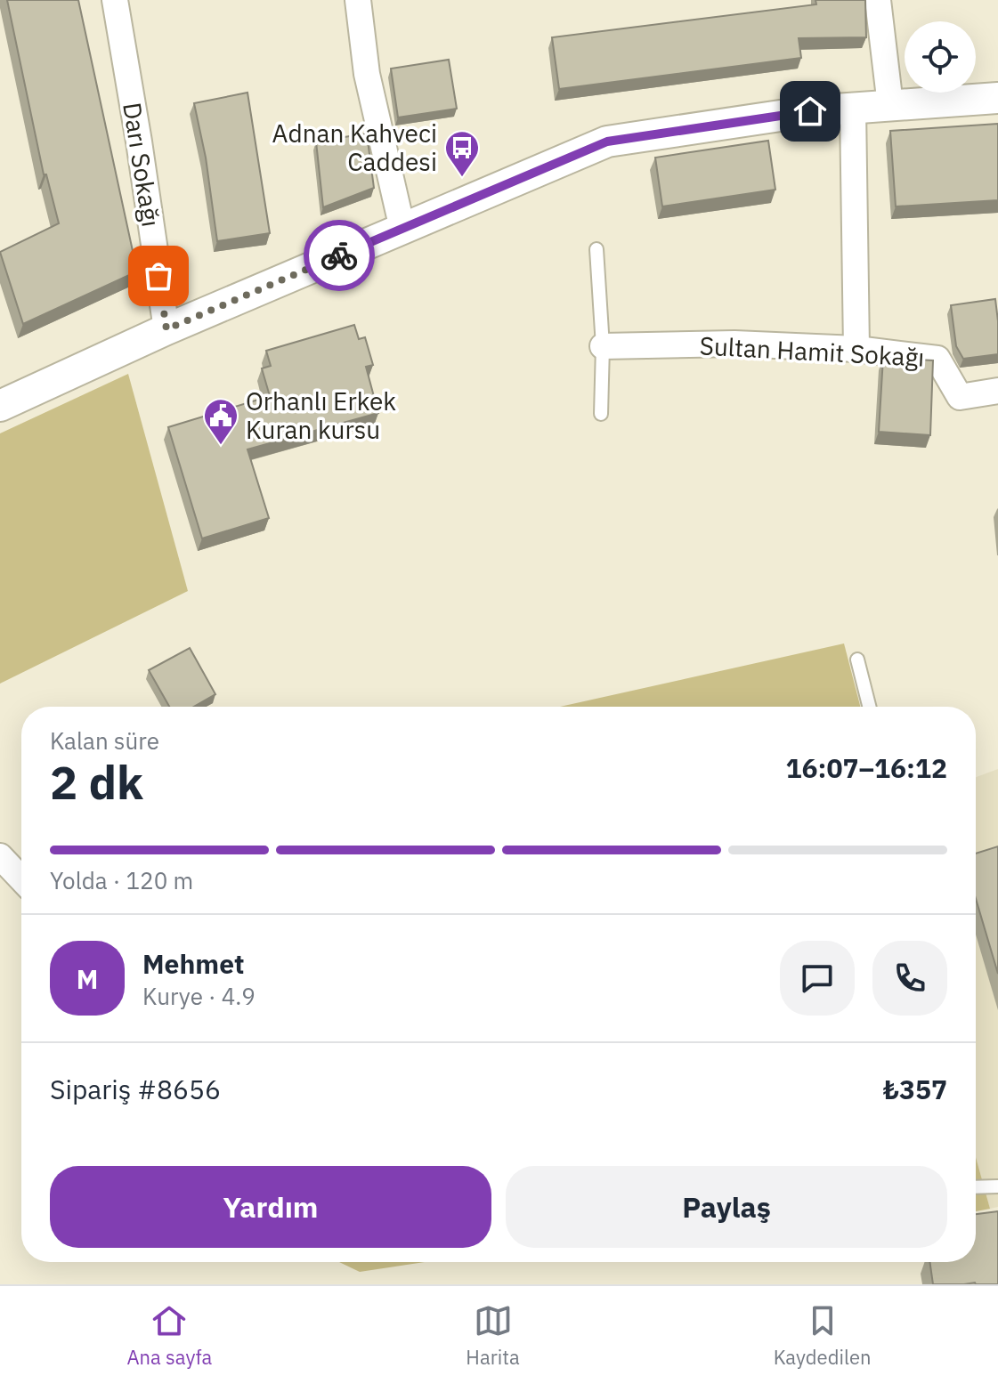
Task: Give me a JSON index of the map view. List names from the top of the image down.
{
  "streets": {
    "street": ["Darı Sokağı", "Sultan Hamit Sokağı"]
  },
  "places": {
    "bus stop": ["Adnan Kahveci Caddesi"],
    "public building": ["Orhanlı Erkek Kuran kursu"]
  },
  "page": {
    "heading": ["2 dk", "Kalan süre", "16:07–16:12"],
    "panel": [
      "Mehmet",
      "Kurye · 4.9",
      "Sipariş #8656",
      "₺357"
    ],
    "bar": "Yolda · 120 m",
    "round": "M",
    "buttons": ["Yardım", "Paylaş"],
    "tabs": ["Ana sayfa", "Harita", "Kaydedilen"]
  }
}
